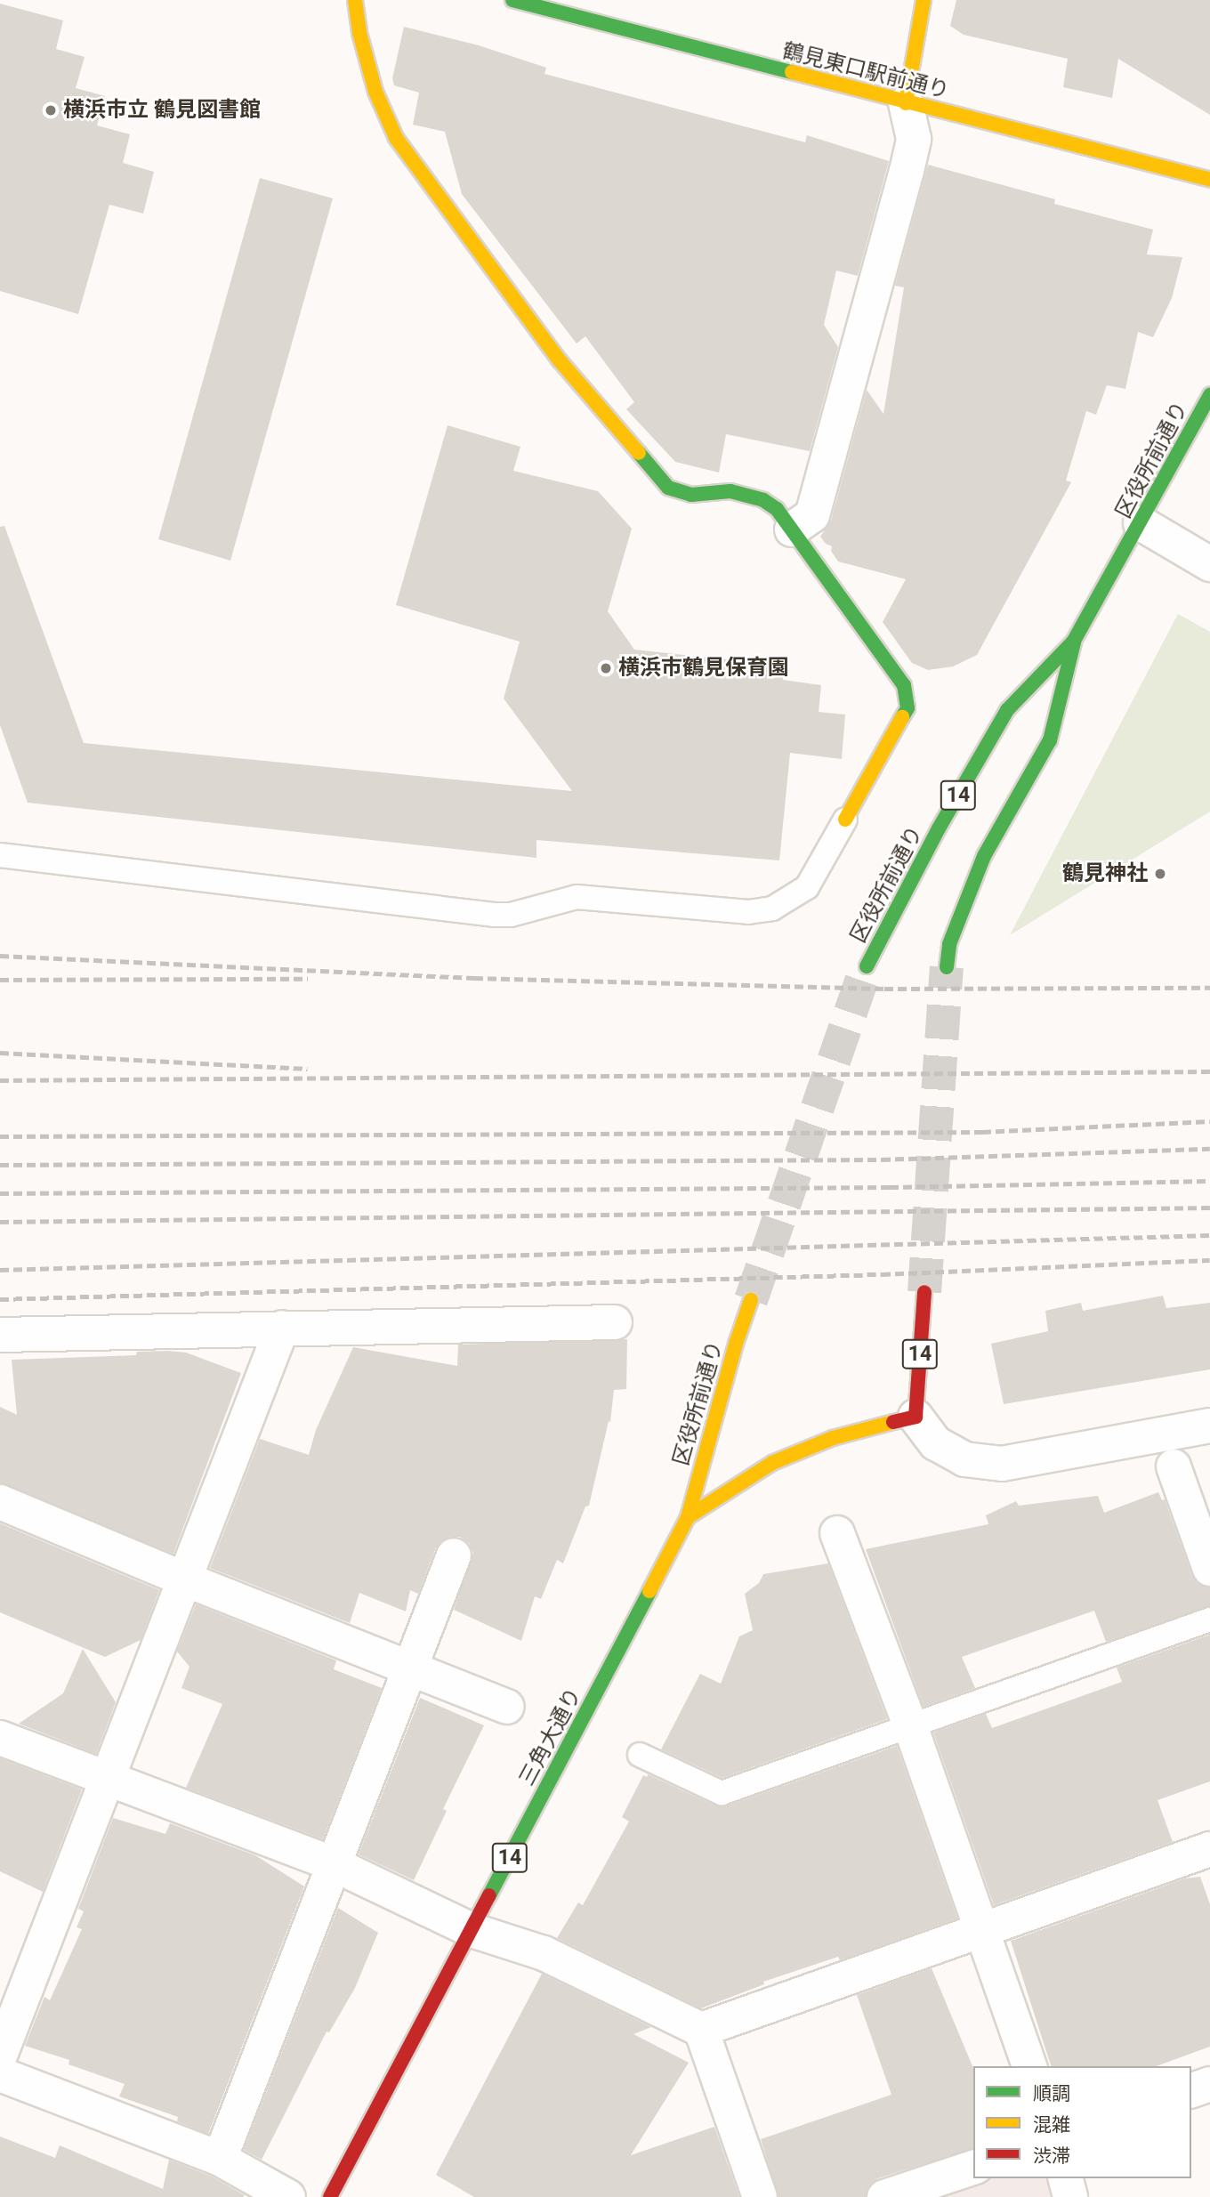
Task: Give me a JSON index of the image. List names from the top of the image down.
{
  "streets": {
    "main road": [
      "鶴見東口駅前通り",
      "区役所前通り",
      "14",
      "三角大通り"
    ]
  },
  "crossings": [
    ["区役所前通り", "三角大通り"],
    ["14", "三角大通り"]
  ],
  "places": ["横浜市立 鶴見図書館", "横浜市鶴見保育園", "鶴見神社"],
  "legend": ["順調", "混雑", "渋滞"]
}
